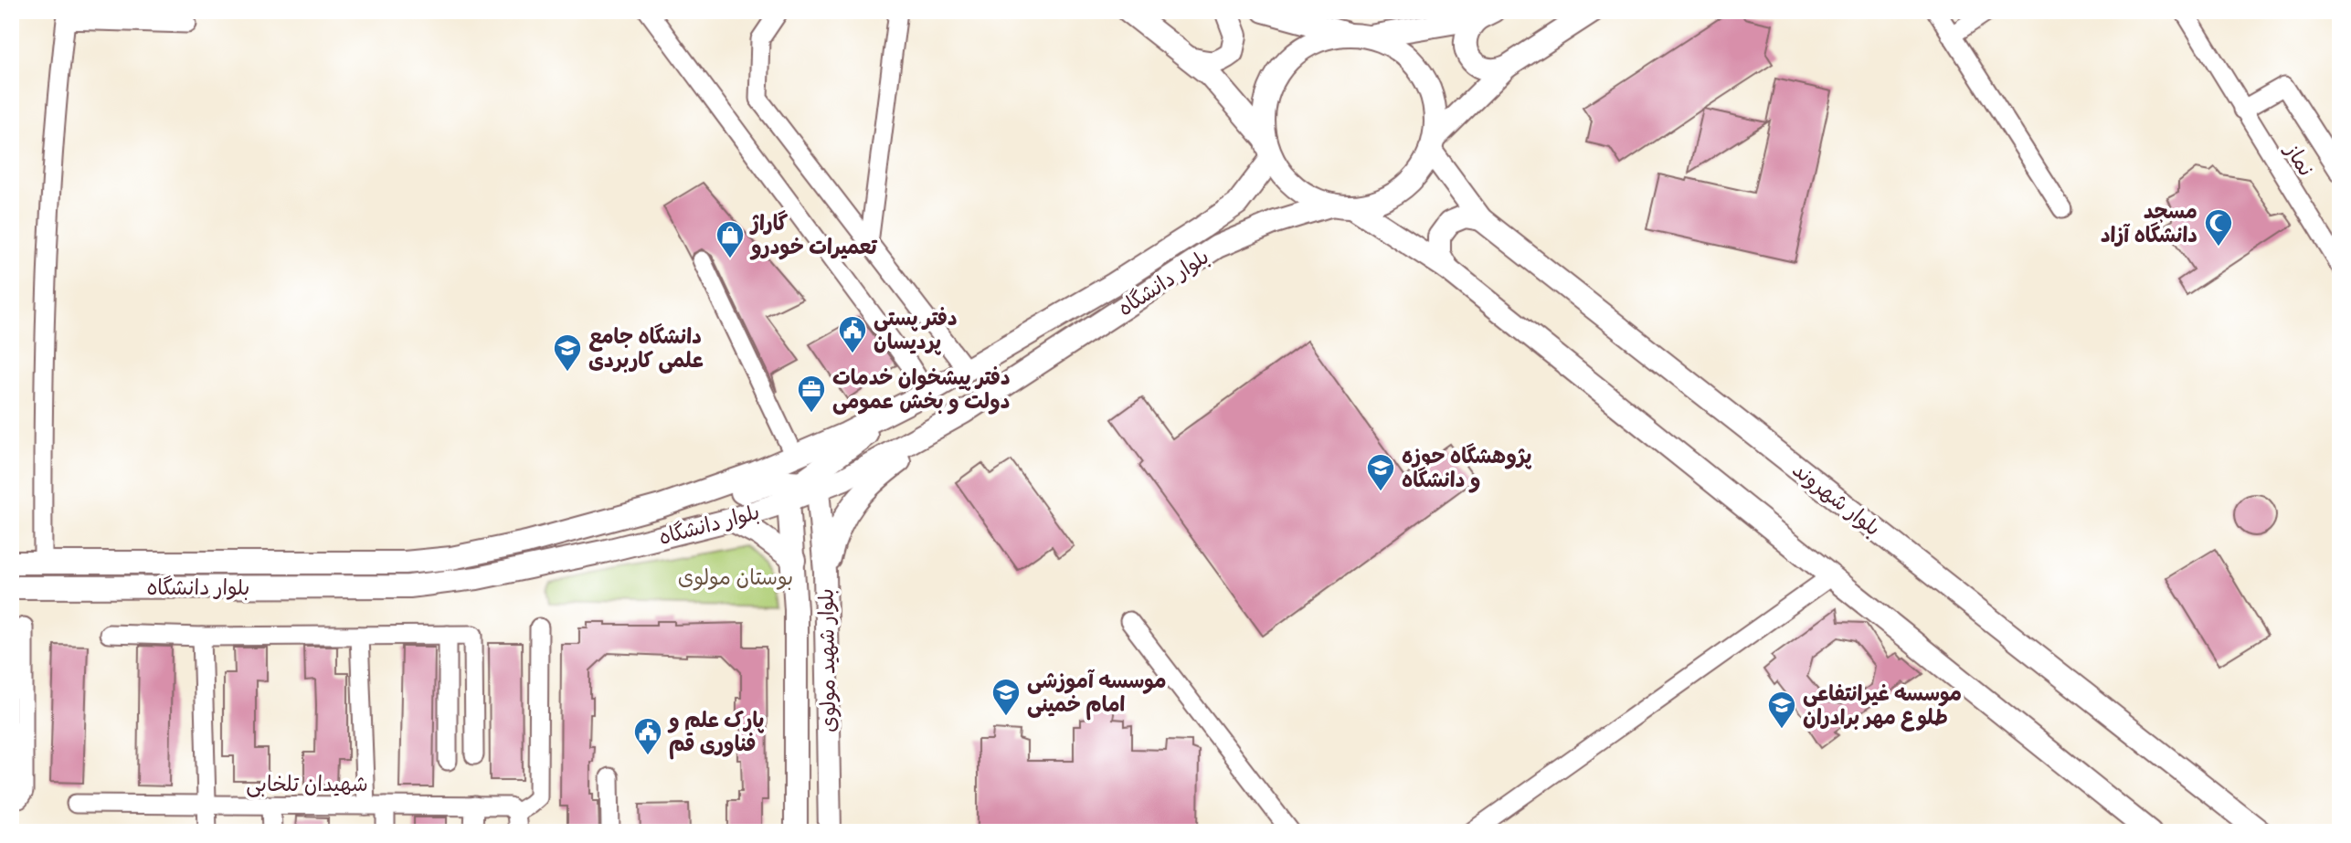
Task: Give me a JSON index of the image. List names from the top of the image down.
{
  "streets": {
    "main road": ["بلوار دانشگاه", "بلوار شهروند", "بلوار شهید مولوی"],
    "street": ["نماز", "شهیدان تلخابی"]
  },
  "crossings": [
    ["بلوار دانشگاه", "بلوار شهروند"],
    ["بلوار دانشگاه", "بلوار شهید مولوی"]
  ],
  "parks": ["بوستان مولوی"],
  "places": {
    "mosque": ["مسجد دانشگاه آزاد"],
    "shop": ["گاراژ تعمیرات خودرو"],
    "public building": ["دفتر پستی پردیسان", "پارک علم و فناوری قم"],
    "school or university": [
      "دانشگاه جامع علمی کاربردی",
      "پژوهشگاه حوزه و دانشگاه",
      "موسسه آموزشی امام خمینی",
      "موسسه غیرانتفاعی طلوع مهر برادران"
    ],
    "office": ["دفتر پیشخوان خدمات دولت و بخش عمومی"]
  }
}
